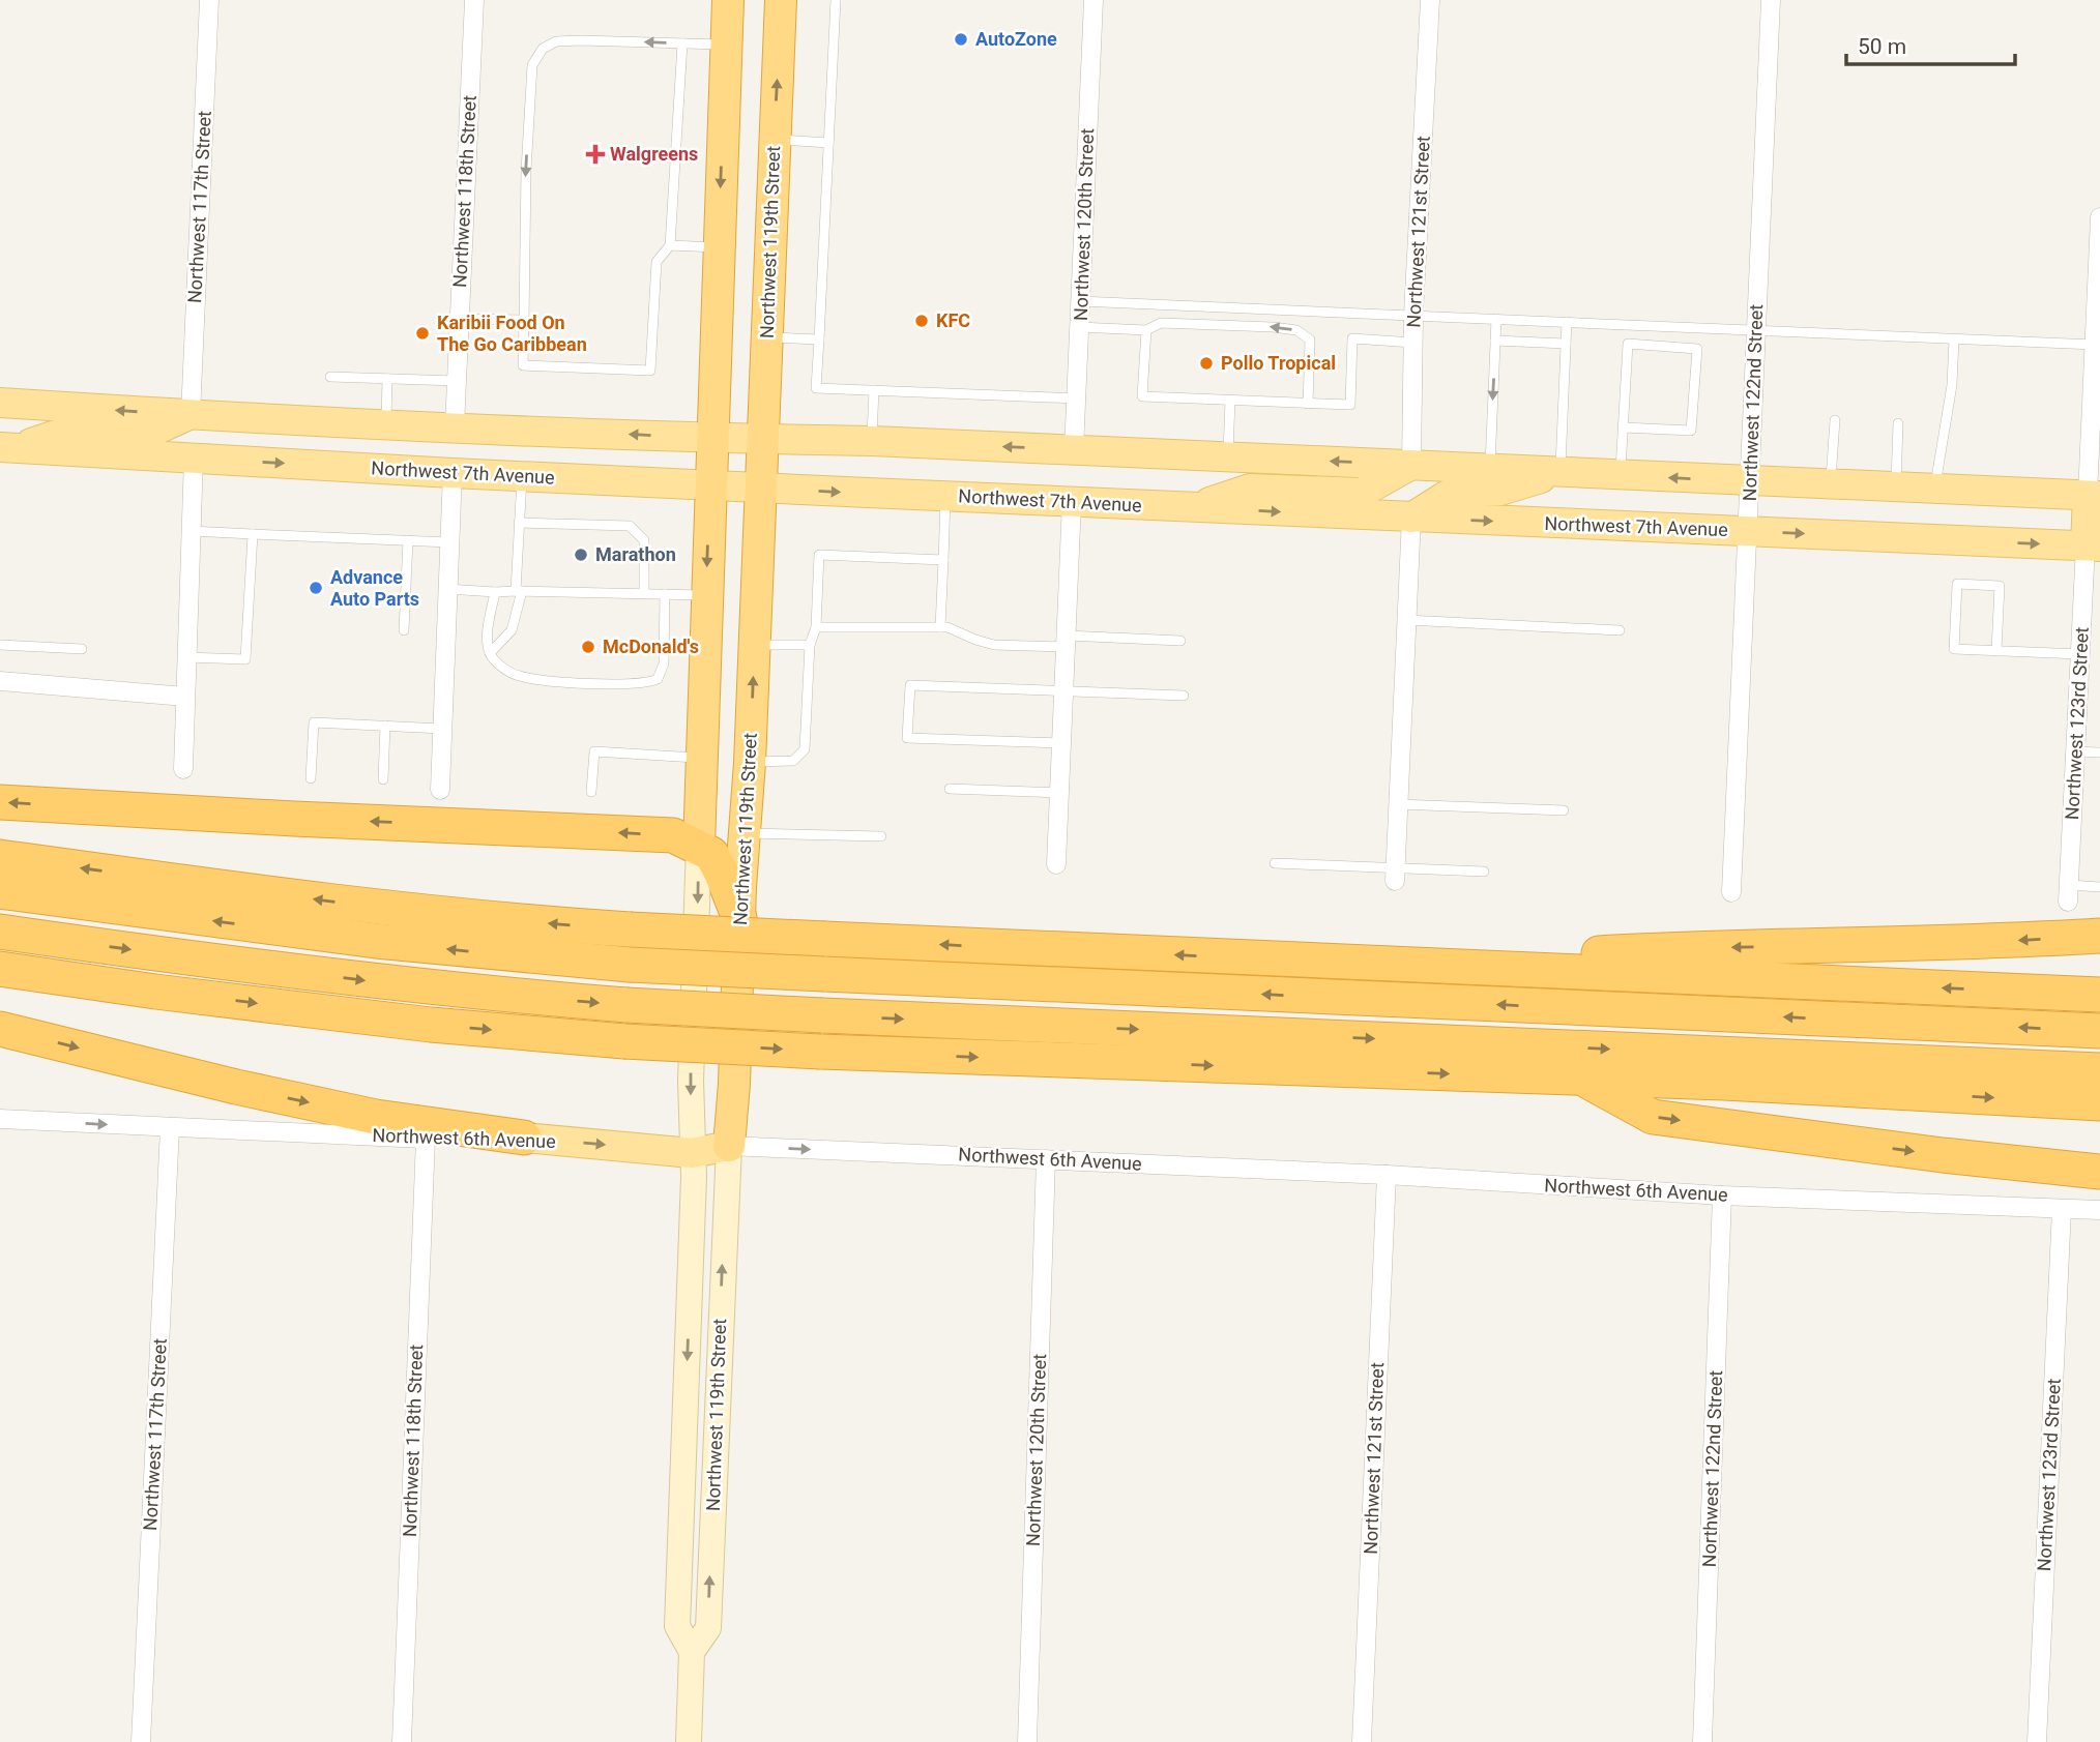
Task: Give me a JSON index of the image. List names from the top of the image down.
{
  "streets": {
    "highway": ["Northwest 119th Street"],
    "main road": ["Northwest 7th Avenue", "Northwest 6th Avenue"],
    "street": [
      "Northwest 118th Street",
      "Northwest 117th Street",
      "Northwest 120th Street",
      "Northwest 121st Street",
      "Northwest 122nd Street",
      "Northwest 123rd Street"
    ]
  },
  "crossings": [
    ["Northwest 118th Street", "Northwest 6th Avenue"],
    ["Northwest 117th Street", "Northwest 6th Avenue"],
    ["Northwest 120th Street", "Northwest 6th Avenue"],
    ["Northwest 121st Street", "Northwest 6th Avenue"],
    ["Northwest 119th Street", "Northwest 7th Avenue"],
    ["Northwest 119th Street", "Northwest 6th Avenue"],
    ["Northwest 122nd Street", "Northwest 7th Avenue"],
    ["Northwest 122nd Street", "Northwest 6th Avenue"],
    ["Northwest 7th Avenue", "Northwest 123rd Street"],
    ["Northwest 123rd Street", "Northwest 6th Avenue"]
  ],
  "places": {
    "other": [
      "AutoZone",
      "KFC",
      "Karibii Food On The Go Caribbean",
      "Pollo Tropical",
      "Marathon",
      "Advance Auto Parts",
      "McDonald's"
    ],
    "health": ["Walgreens"]
  },
  "scale_bar": "50 m"
}
